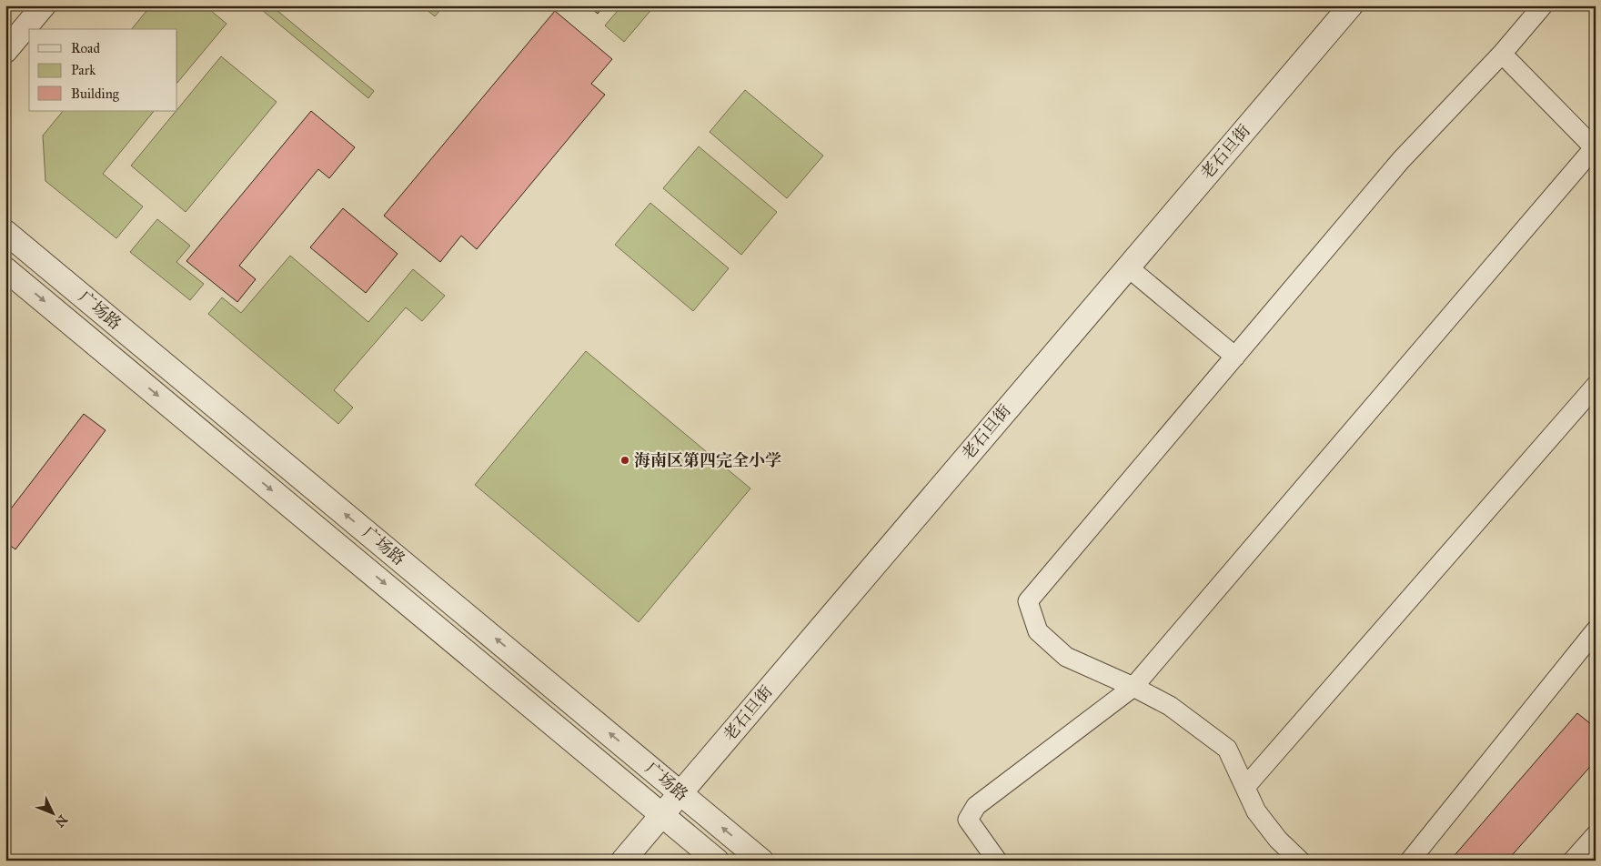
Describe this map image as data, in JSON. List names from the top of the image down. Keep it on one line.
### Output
{"streets":{"street":["老石旦街","广场路"]},"crossings":[["老石旦街","广场路"]],"places":["海南区第四完全小学"],"legend":["Road","Park","Building"],"north":"bottom right"}
